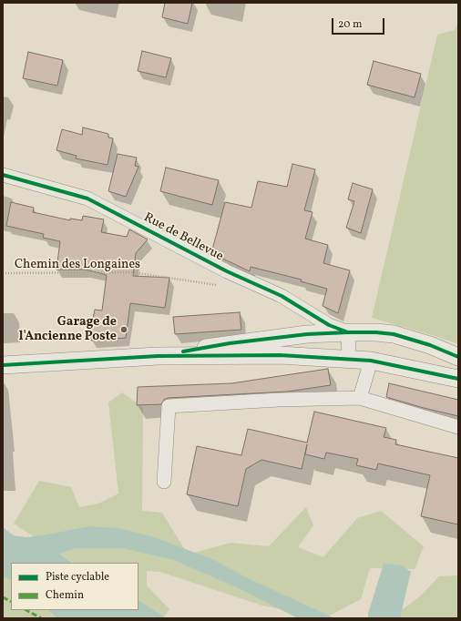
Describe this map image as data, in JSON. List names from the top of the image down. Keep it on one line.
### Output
{"streets":{"street":["Rue de Bellevue"],"path":["Chemin des Longaines"]},"places":["Garage de l'Ancienne Poste"],"legend":["Piste cyclable","Chemin"],"scale_bar":"20 m"}
